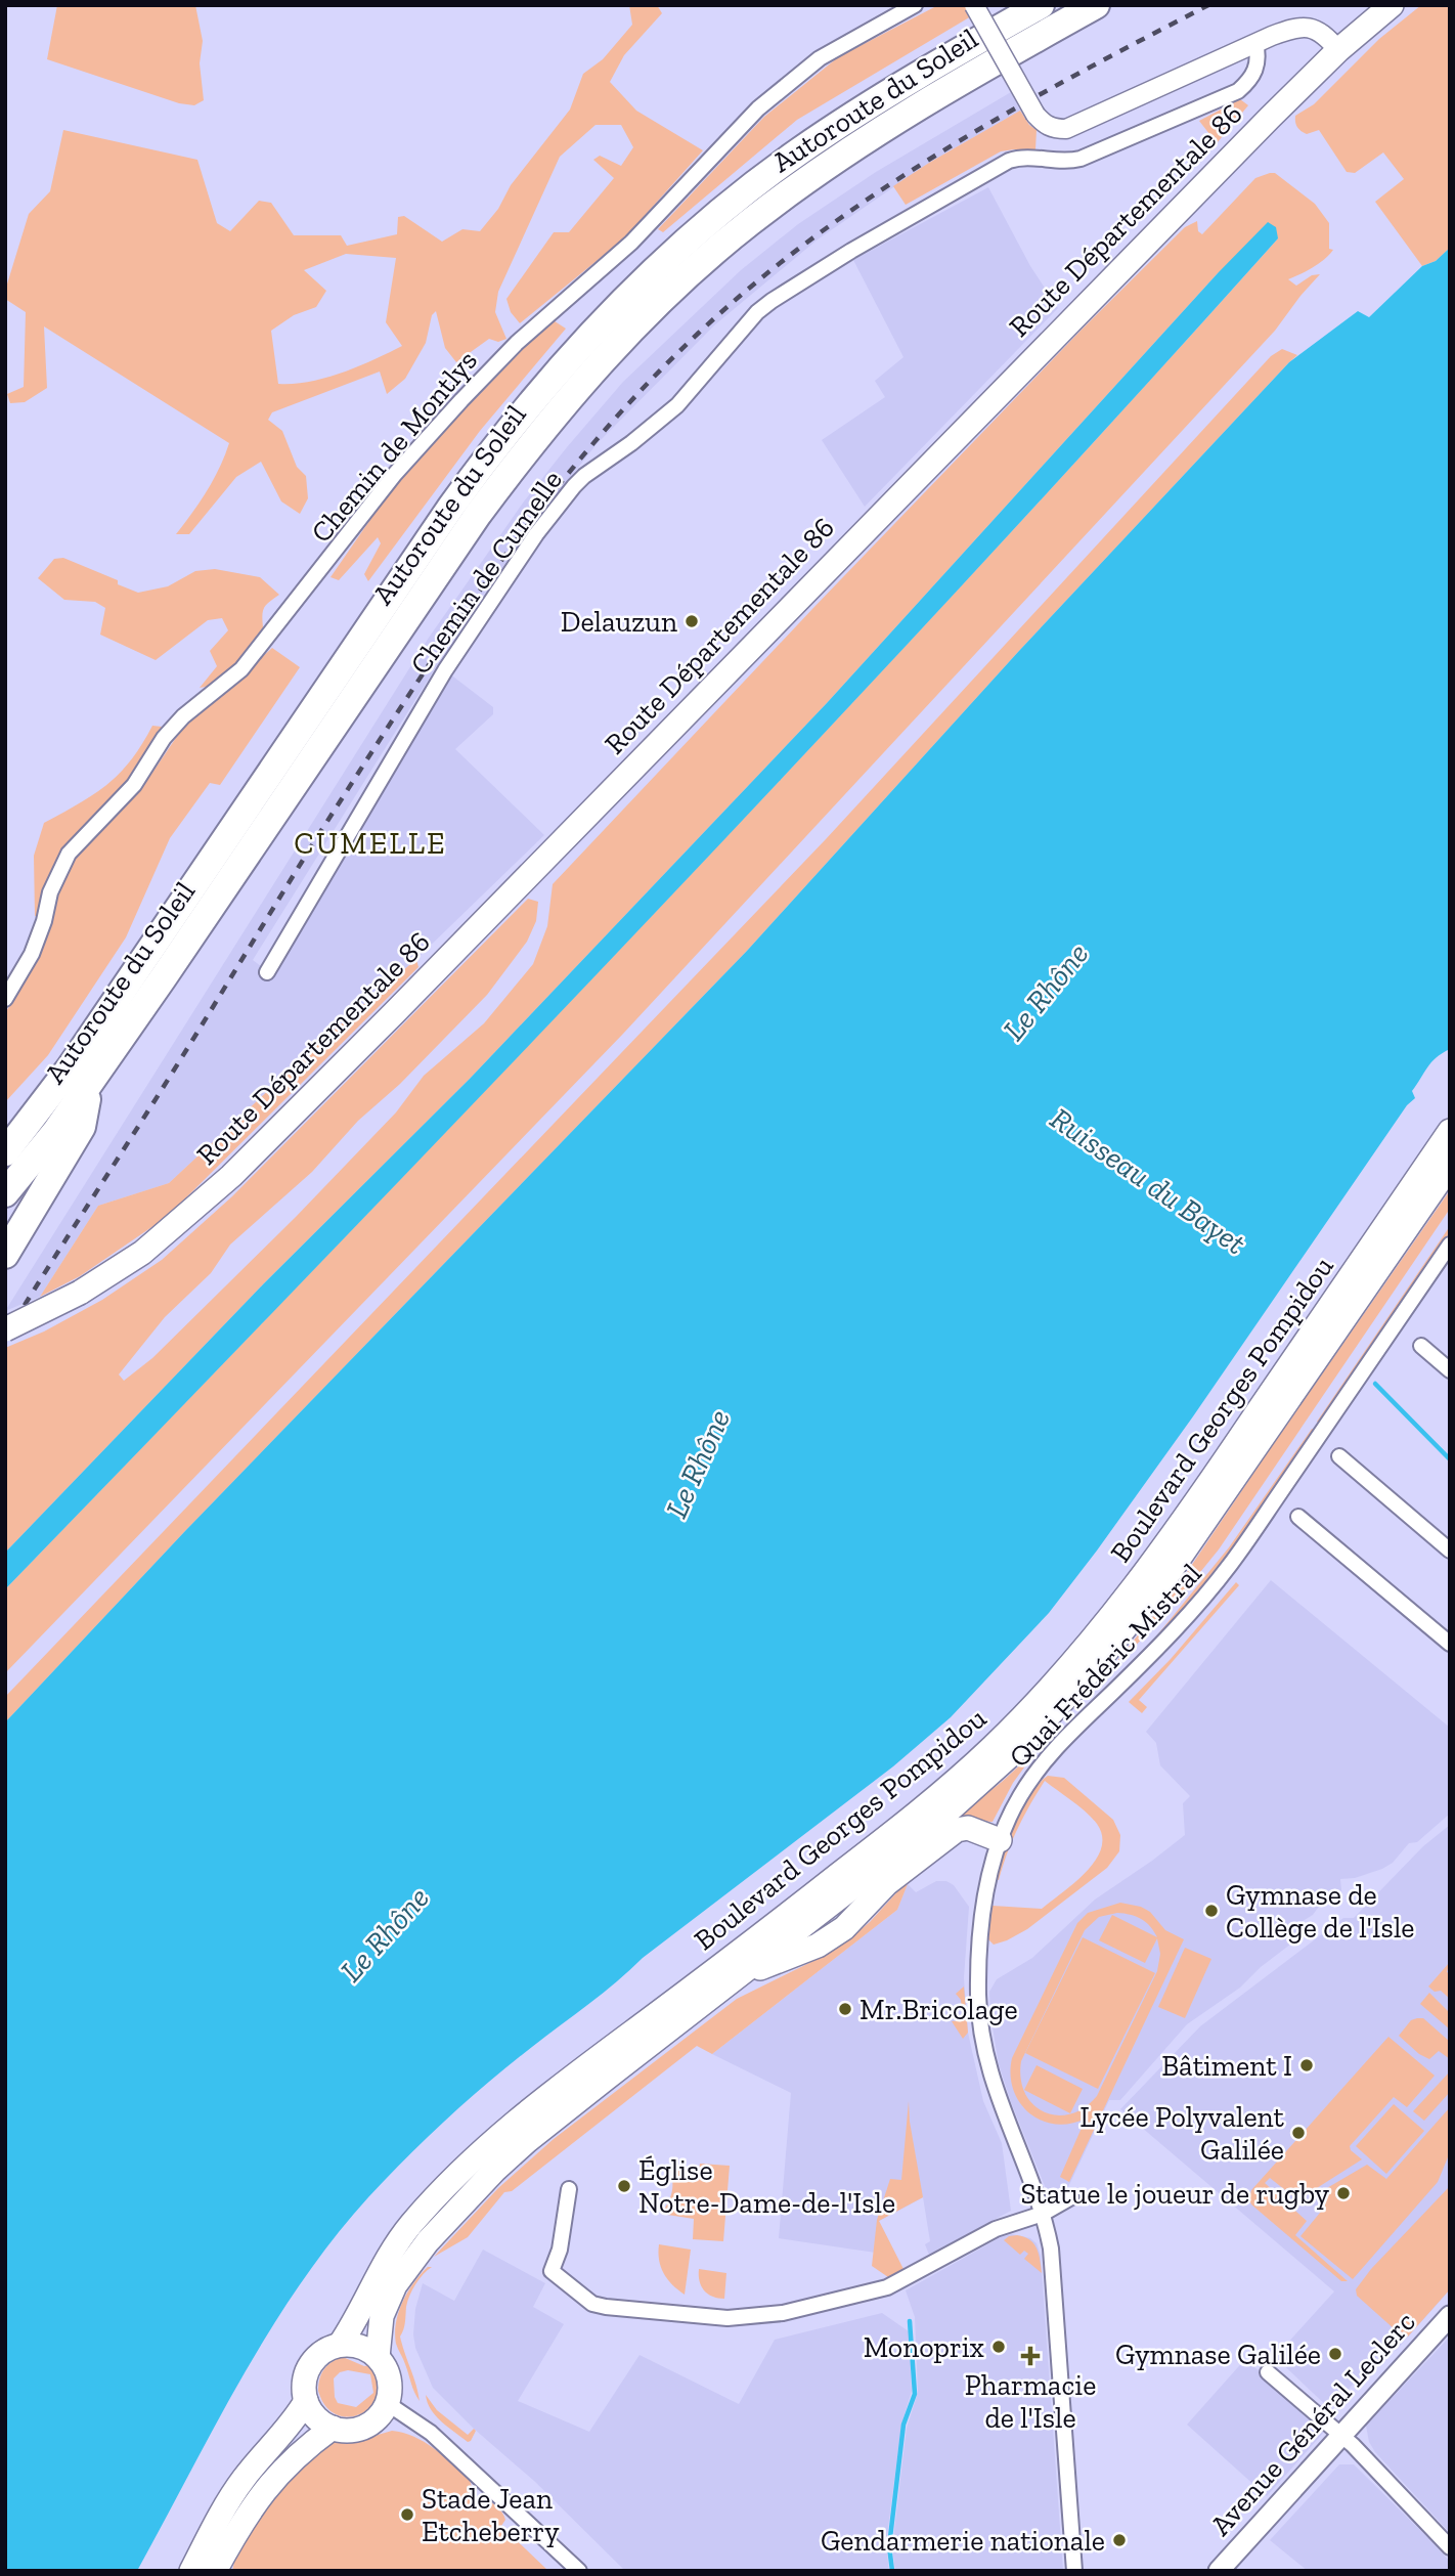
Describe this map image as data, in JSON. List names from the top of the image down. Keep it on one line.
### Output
{"streets":{"highway":["Autoroute du Soleil"],"main road":["Route Départementale 86","Boulevard Georges Pompidou","Avenue Général Leclerc"],"street":["Chemin de Montlys","Chemin de Cumelle","Quai Frédéric Mistral"]},"districts":["CUMELLE"],"water":["Le Rhône","Ruisseau du Bayet"],"places":{"other":["Delauzun","Gymnase de Collège de l'Isle","Mr.Bricolage","Bâtiment I","Lycée Polyvalent Galilée","Église Notre-Dame-de-l'Isle","Statue le joueur de rugby","Monoprix","Gymnase Galilée","Stade Jean Etcheberry","Gendarmerie nationale"],"health":["Pharmacie de l'Isle"]}}
